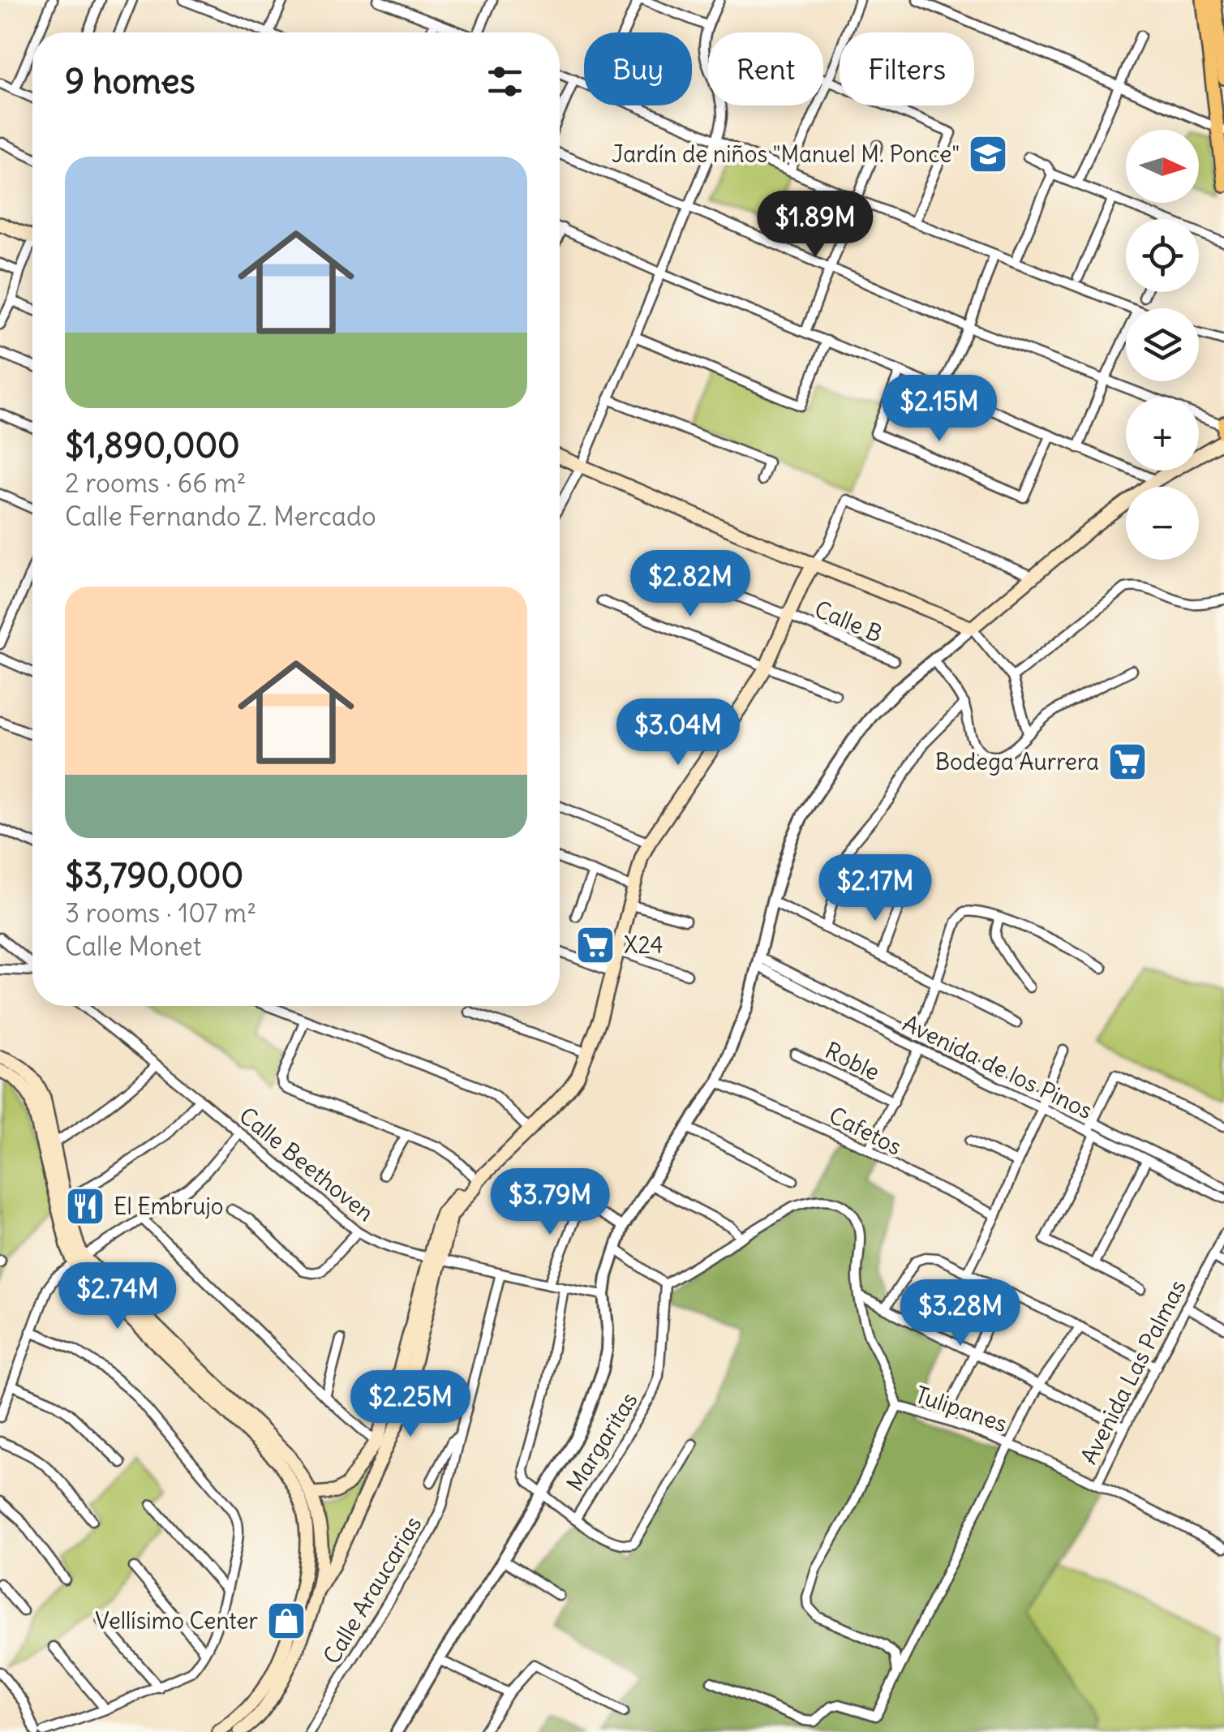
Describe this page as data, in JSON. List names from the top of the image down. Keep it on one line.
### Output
{"streets":{"street":["Calle B","Roble","Avenida de los Pinos","Cafetos","Calle Beethoven","Avenida Las Palmas","Tulipanes","Margaritas","Calle Araucarias"]},"crossings":[["Calle Beethoven","Calle Araucarias"],["Avenida Las Palmas","Tulipanes"],["Tulipanes","Margaritas"]],"places":{"school or university":["Jardín de niños \"Manuel M. Ponce\""],"supermarket":["Bodega Aurrera","X24"],"restaurant":["El Embrujo"],"shop":["Vellísimo Center"]},"north":"right","page":{"chip":["Buy","Rent","Filters"],"heading":"9 homes","map_buttons":["+","−"],"list":[{"name":"$1,890,000","note":"2 rooms · 66 m² · Calle Fernando Z. Mercado"},{"name":"$3,790,000","note":"3 rooms · 107 m² · Calle Monet"}],"price":["$1.89M","$2.15M","$2.82M","$3.04M","$2.17M","$3.79M","$2.74M","$3.28M","$2.25M"]}}
